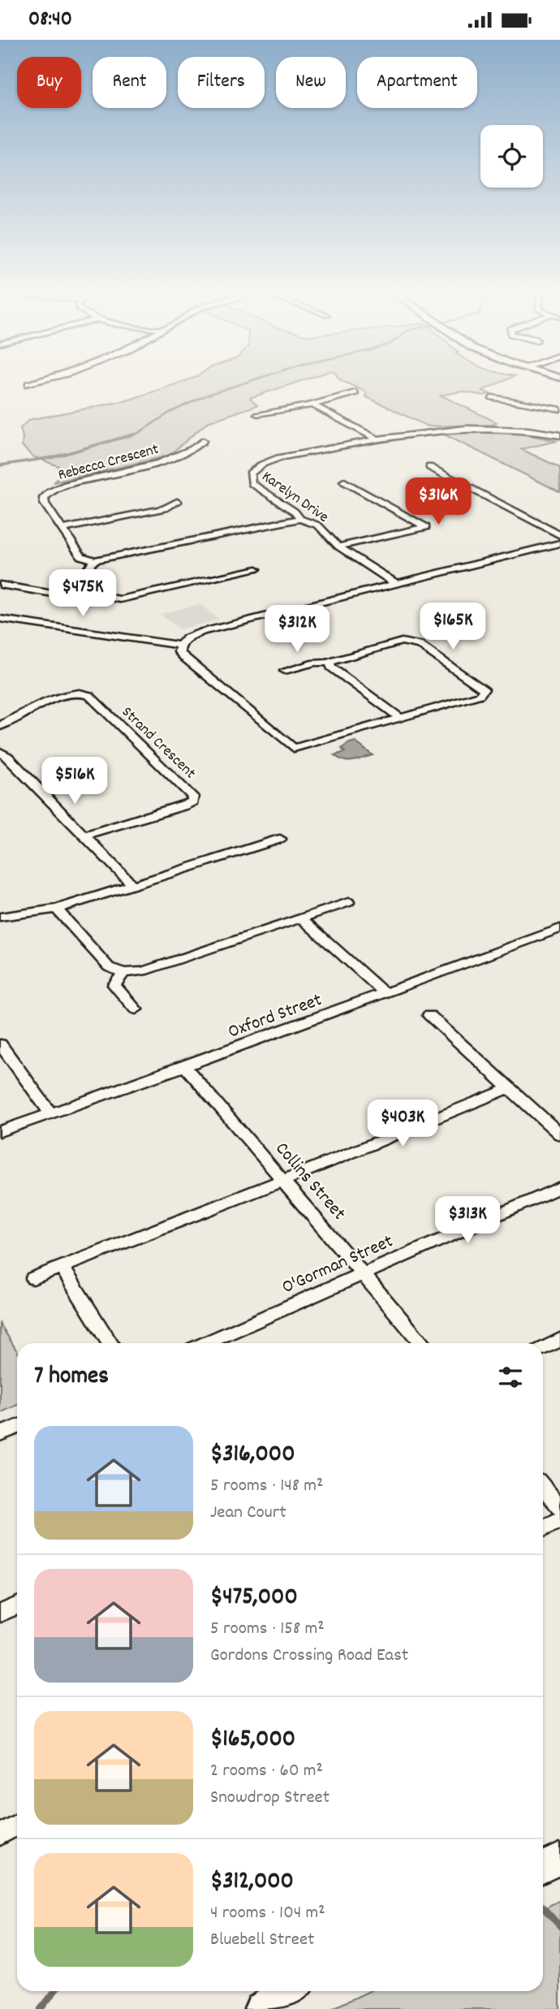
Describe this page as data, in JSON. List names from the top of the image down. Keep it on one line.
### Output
{"streets":{"street":["Rebecca Crescent","Karelyn Drive","Strand Crescent","Oxford Street","Collins Street","O'Gorman Street"]},"crossings":[["Oxford Street","Collins Street"],["Collins Street","O'Gorman Street"]],"page":{"status":"08:40","chip":["Buy","Rent","Filters","New","Apartment"],"price":["$316K","$475K","$165K","$312K","$516K","$403K","$313K"],"heading":"7 homes","list":[{"name":"$316,000","note":"5 rooms · 148 m² · Jean Court"},{"name":"$475,000","note":"5 rooms · 158 m² · Gordons Crossing Road East"},{"name":"$165,000","note":"2 rooms · 60 m² · Snowdrop Street"},{"name":"$312,000","note":"4 rooms · 104 m² · Bluebell Street"}]}}
